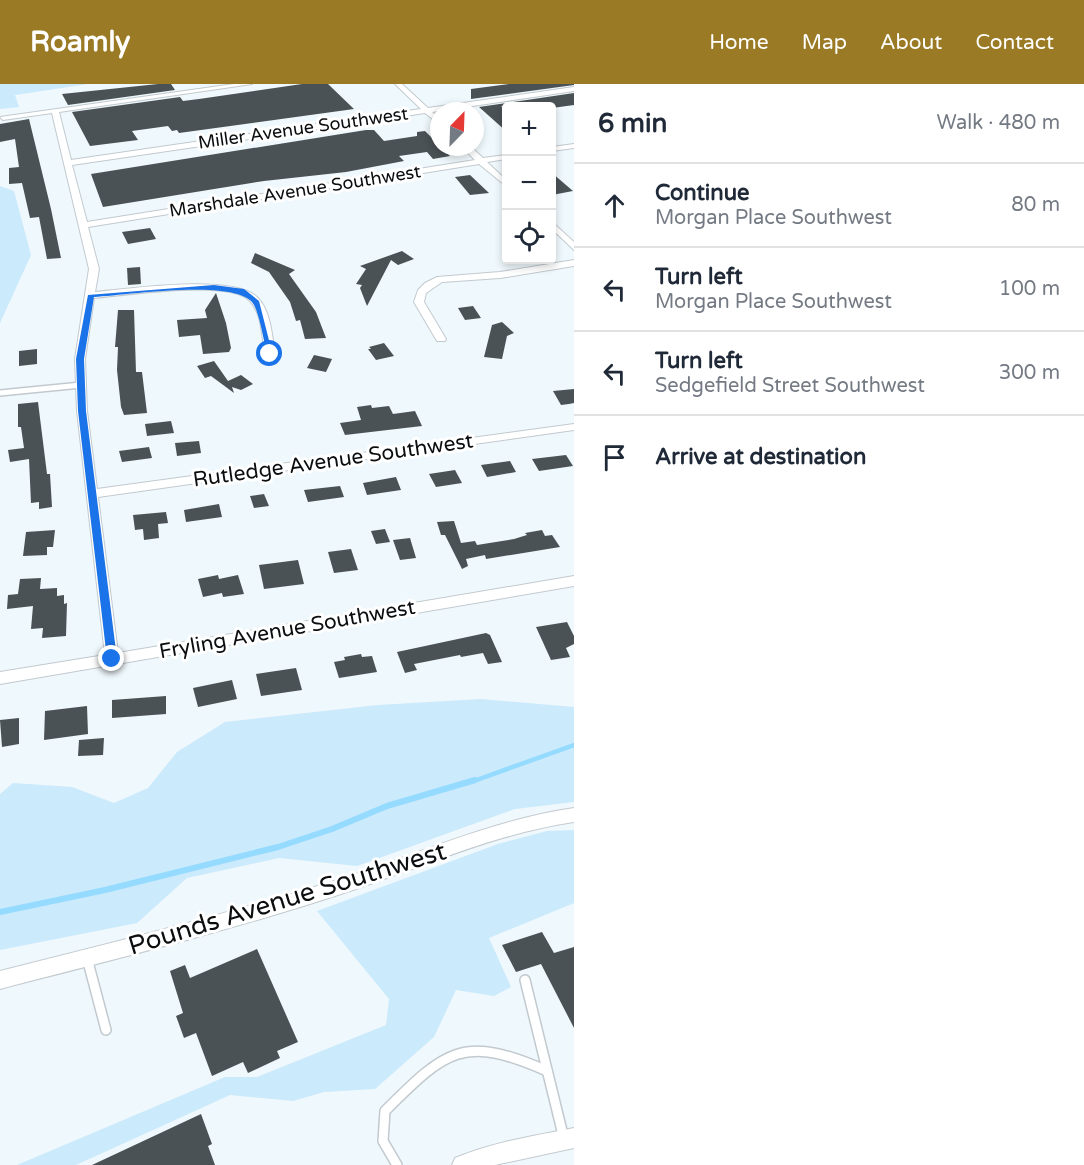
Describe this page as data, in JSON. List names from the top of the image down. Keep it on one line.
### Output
{"streets":{"street":["Miller Avenue Southwest","Marshdale Avenue Southwest","Rutledge Avenue Southwest","Fryling Avenue Southwest","Pounds Avenue Southwest"]},"north":"top right","page":{"header":"Roamly","nav":["Home","Map","About","Contact"],"heading":["6 min","Walk · 480 m"],"map_buttons":["+","−"],"list":[["Continue","Morgan Place Southwest","80 m"],["Turn left","Morgan Place Southwest","100 m"],["Turn left","Sedgefield Street Southwest","300 m"],"Arrive at destination"]}}
